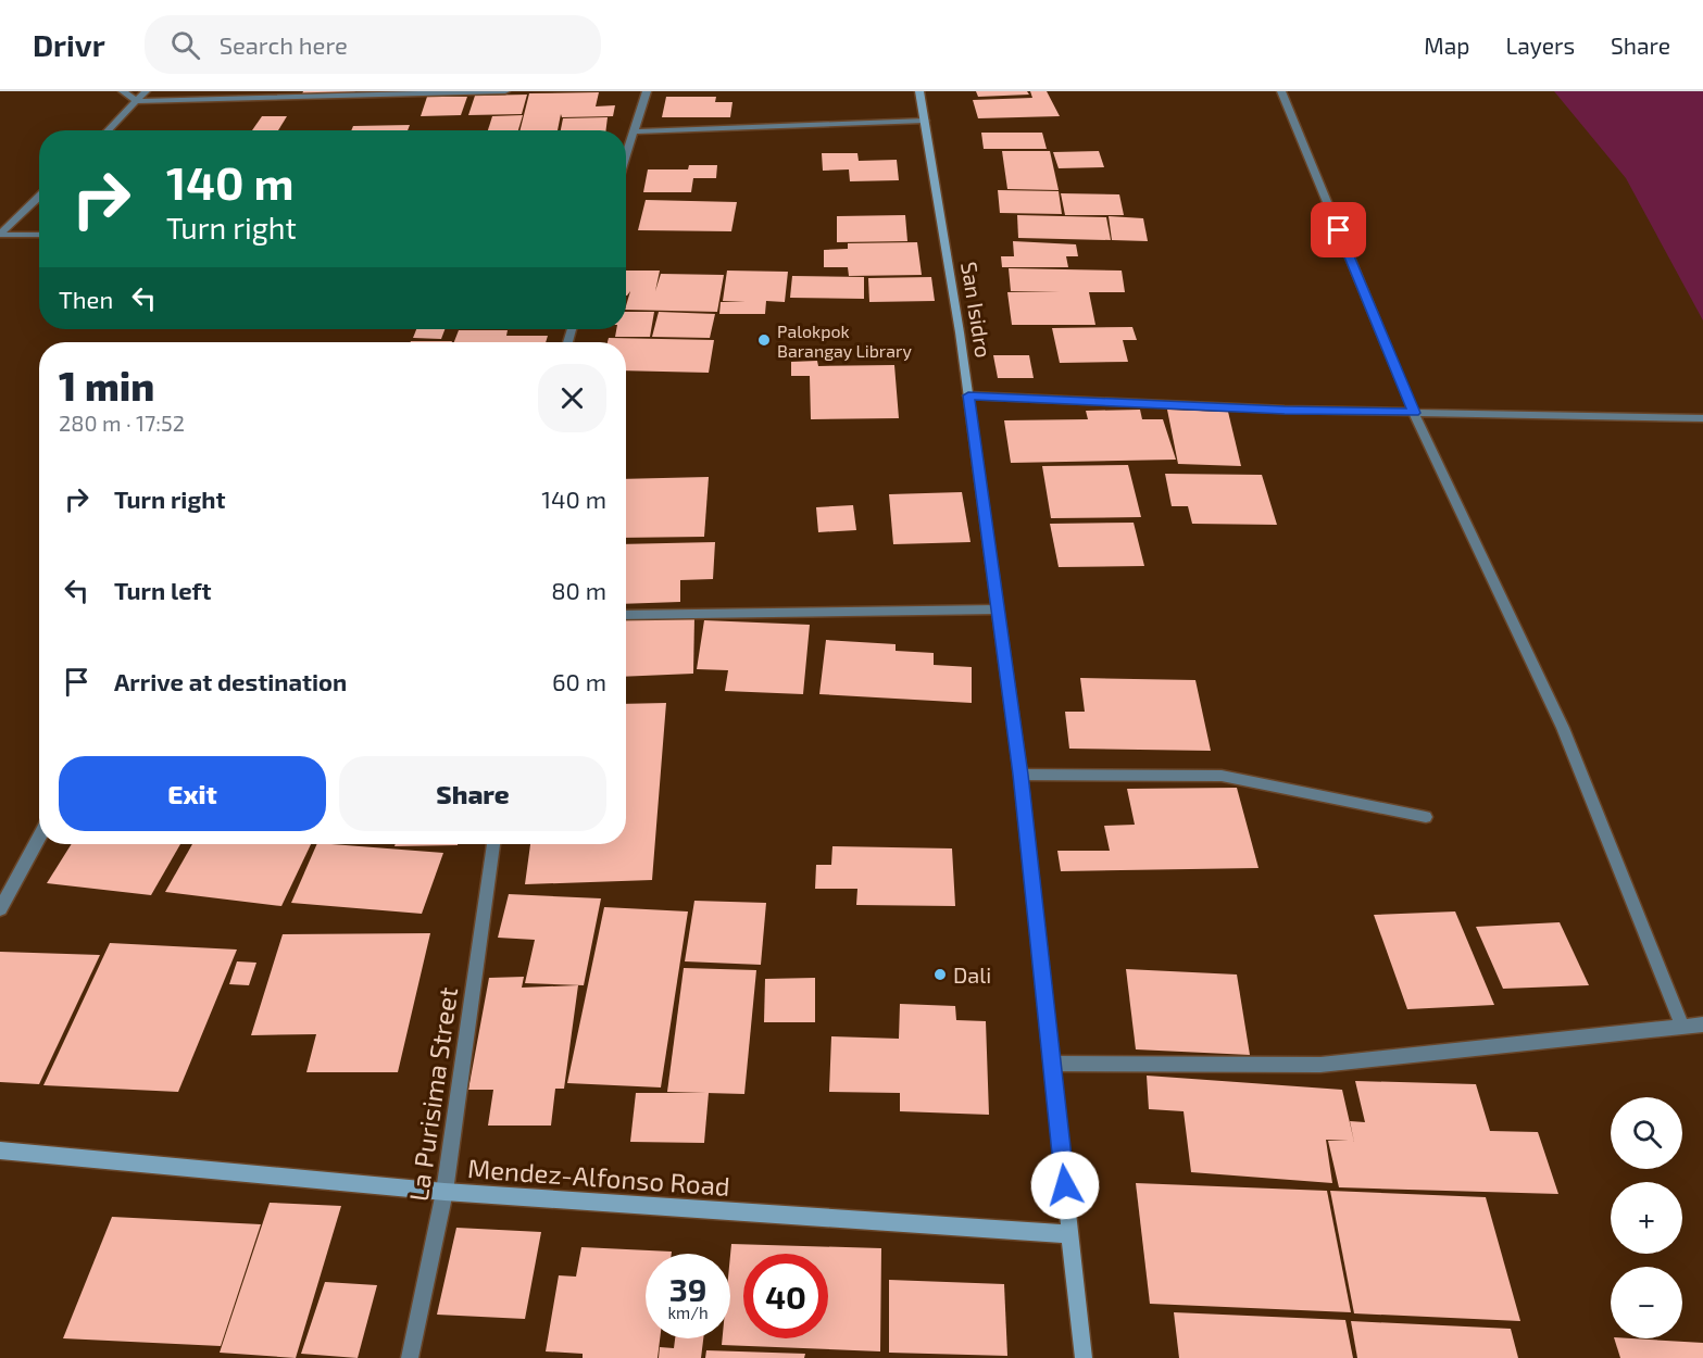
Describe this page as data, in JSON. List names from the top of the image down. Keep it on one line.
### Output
{"streets":{"street":["San Isidro","La Purisima Street","Mendez-Alfonso Road"]},"crossings":[["San Isidro","Mendez-Alfonso Road"],["La Purisima Street","Mendez-Alfonso Road"]],"places":["Palokpok Barangay Library","Dali"],"page":{"header":"Drivr","search":"Search here","nav":["Map","Layers","Share"],"turn":["140 m","Turn right"],"then":"Then","heading":["1 min","280 m · 17:52"],"list":[{"name":"Turn right","value":"140 m"},{"name":"Turn left","value":"80 m"},{"name":"Arrive at destination","value":"60 m"}],"buttons":["Exit","Share"],"map_buttons":["+","−"],"speed":"39 km/h","limit":"40"}}
